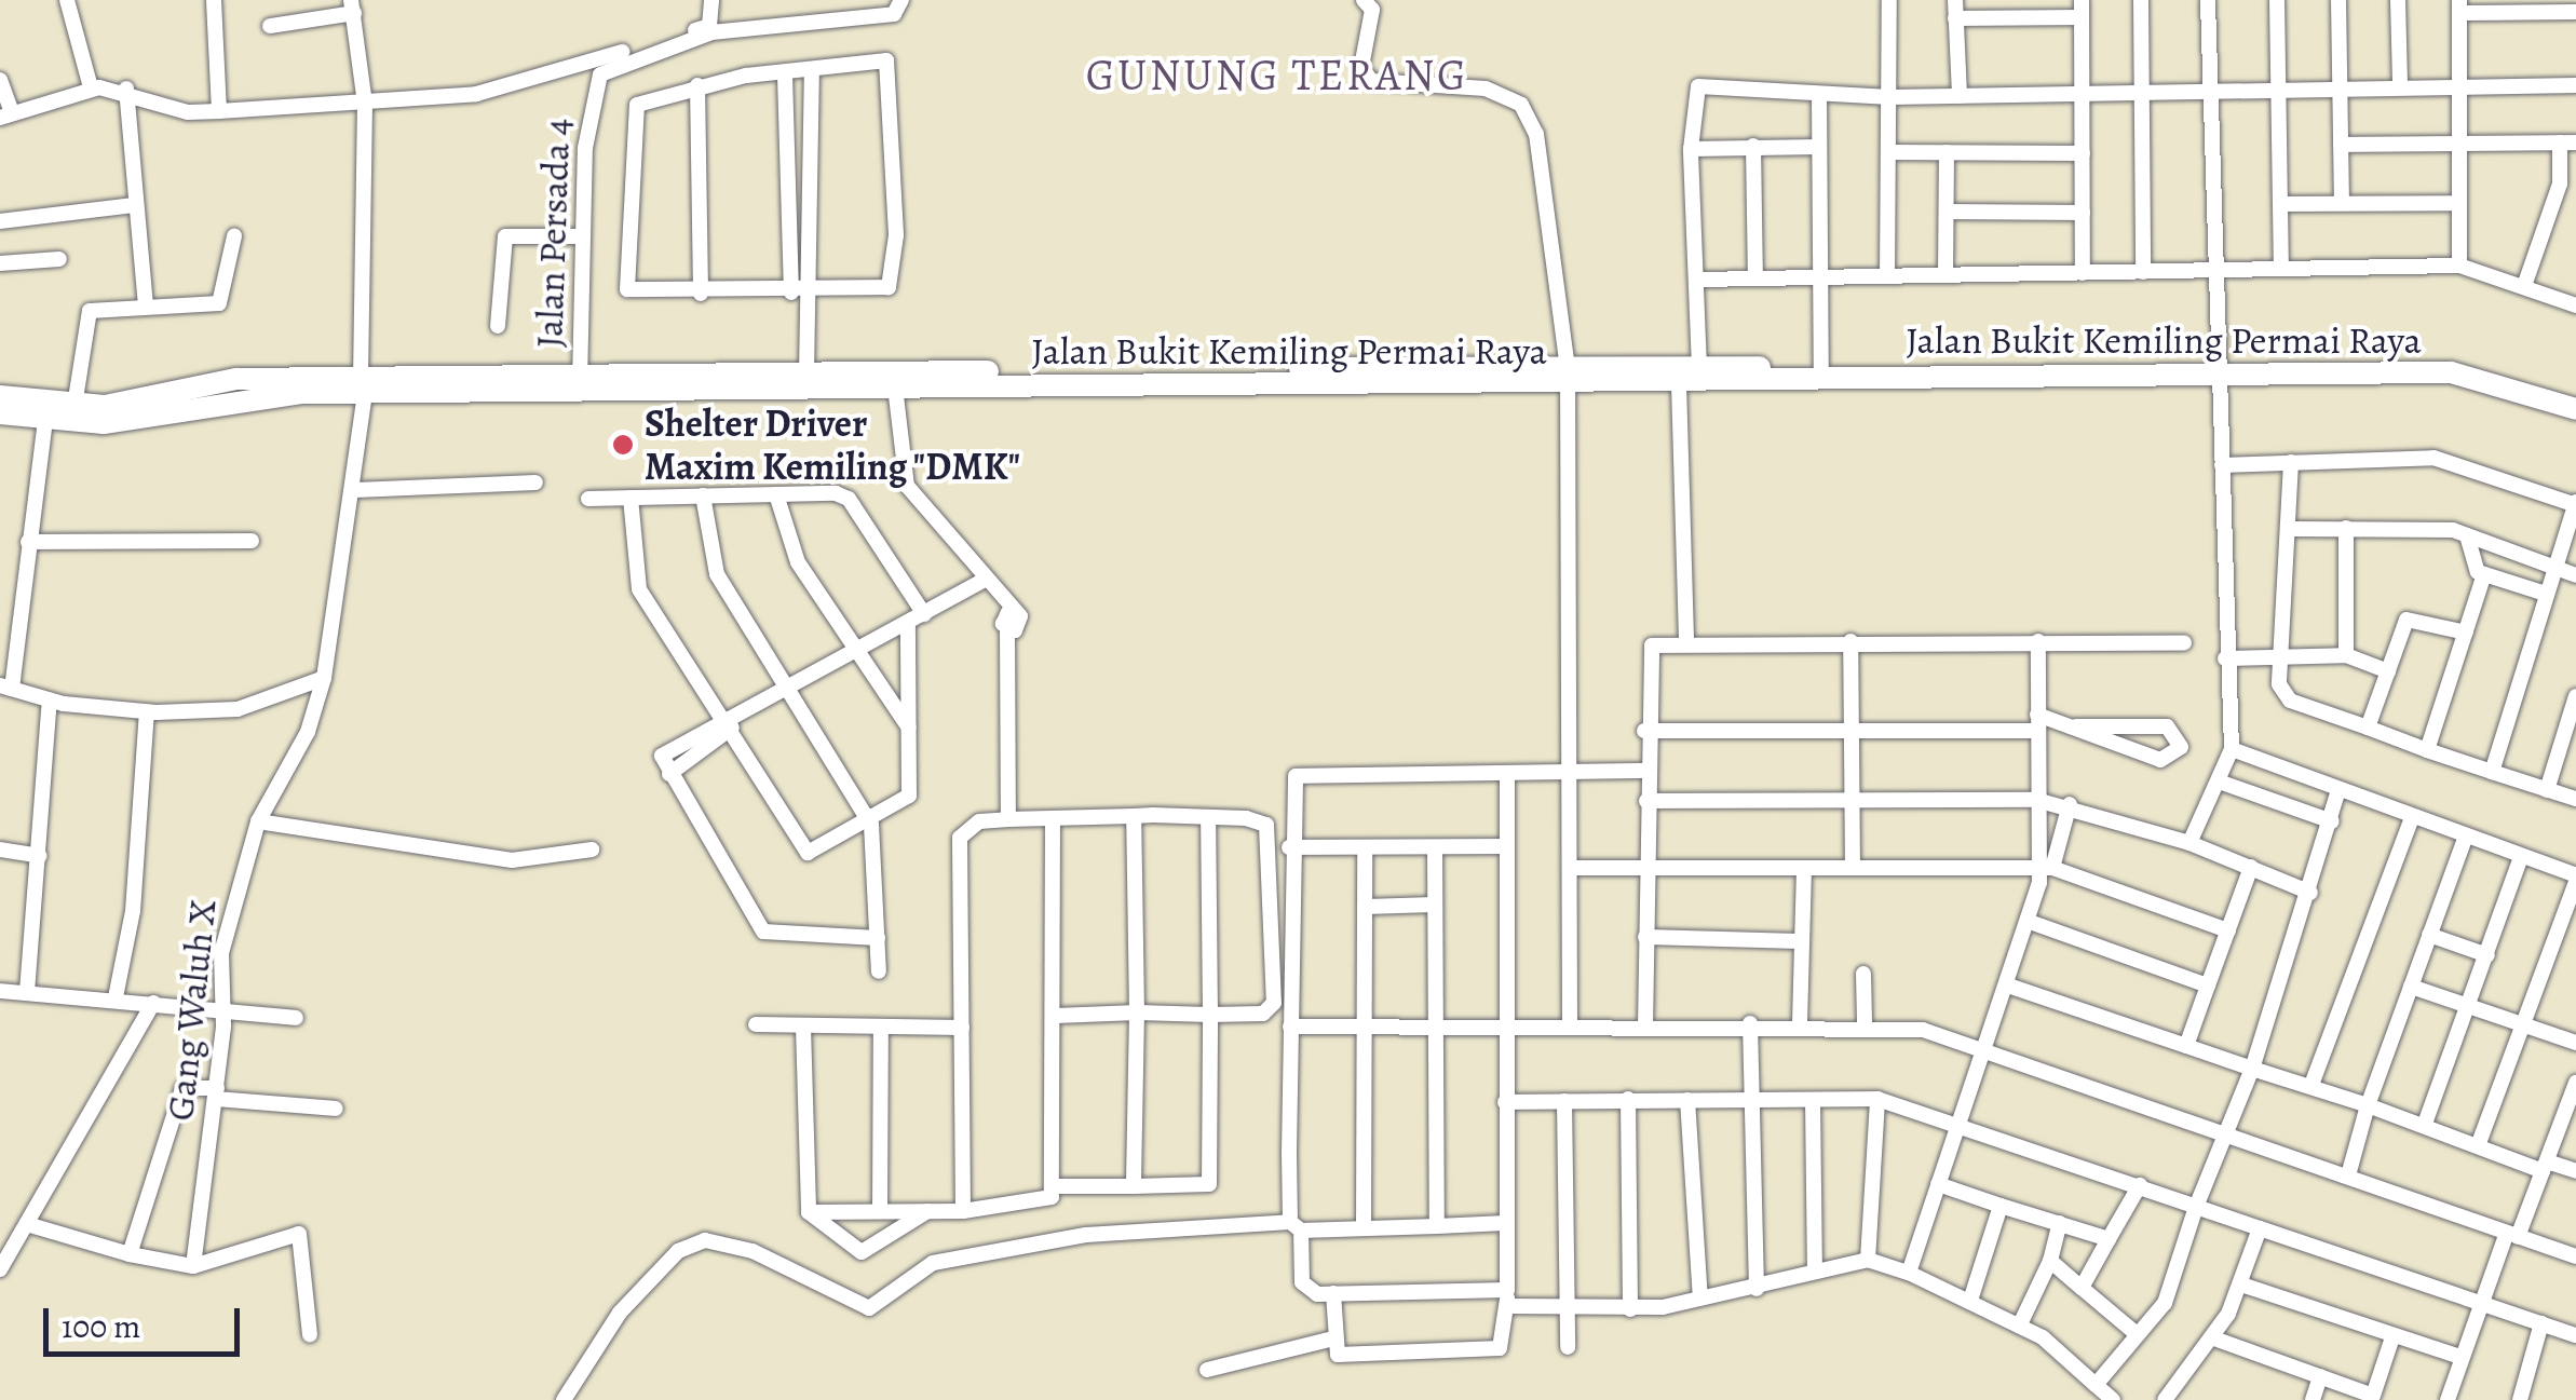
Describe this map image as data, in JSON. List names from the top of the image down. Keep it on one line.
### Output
{"streets":{"street":["Jalan Persada 4","Jalan Bukit Kemiling Permai Raya","Gang Waluh X"]},"crossings":[["Jalan Persada 4","Jalan Bukit Kemiling Permai Raya"],["Jalan Bukit Kemiling Permai Raya","Gang Waluh X"]],"districts":["GUNUNG TERANG"],"places":["Shelter Driver Maxim Kemiling \"DMK\""],"scale_bar":"100 m"}
